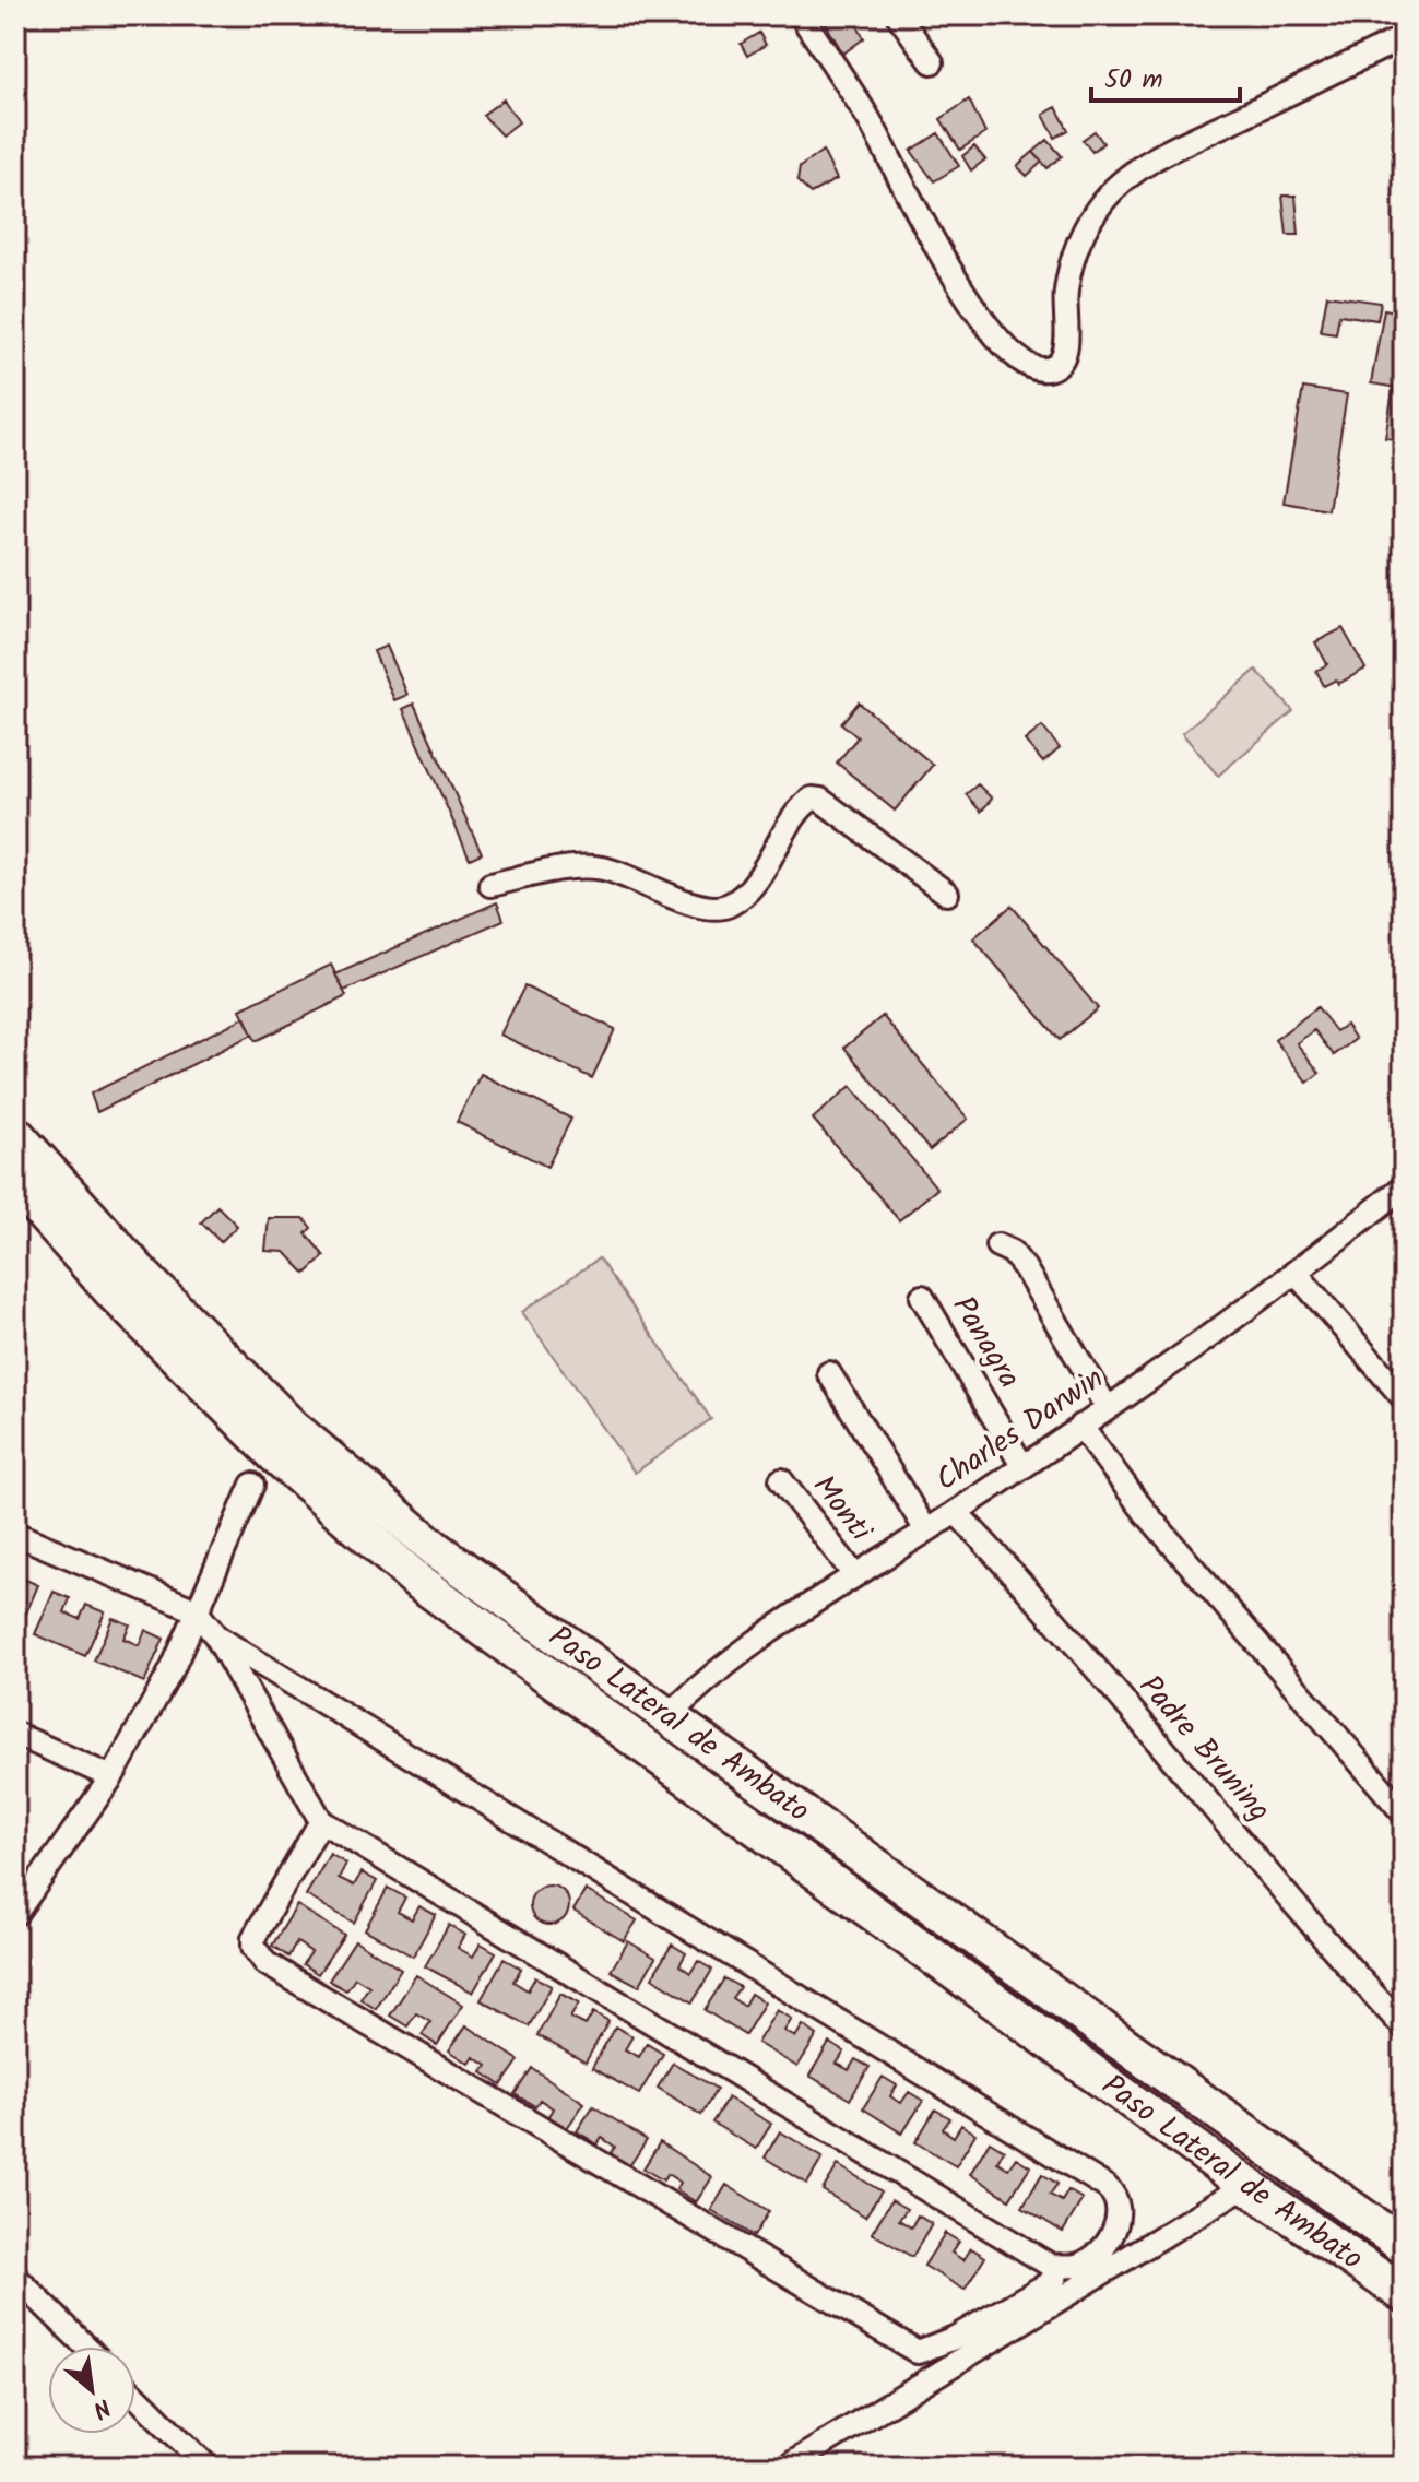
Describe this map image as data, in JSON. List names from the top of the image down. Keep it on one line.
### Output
{"streets":{"highway":["Paso Lateral de Ambato"],"street":["Panagra","Charles Darwin","Monti","Padre Bruning"]},"crossings":[["Panagra","Charles Darwin"],["Charles Darwin","Monti"],["Charles Darwin","Paso Lateral de Ambato"],["Charles Darwin","Padre Bruning"]],"scale_bar":"50 m","north":"bottom right"}
